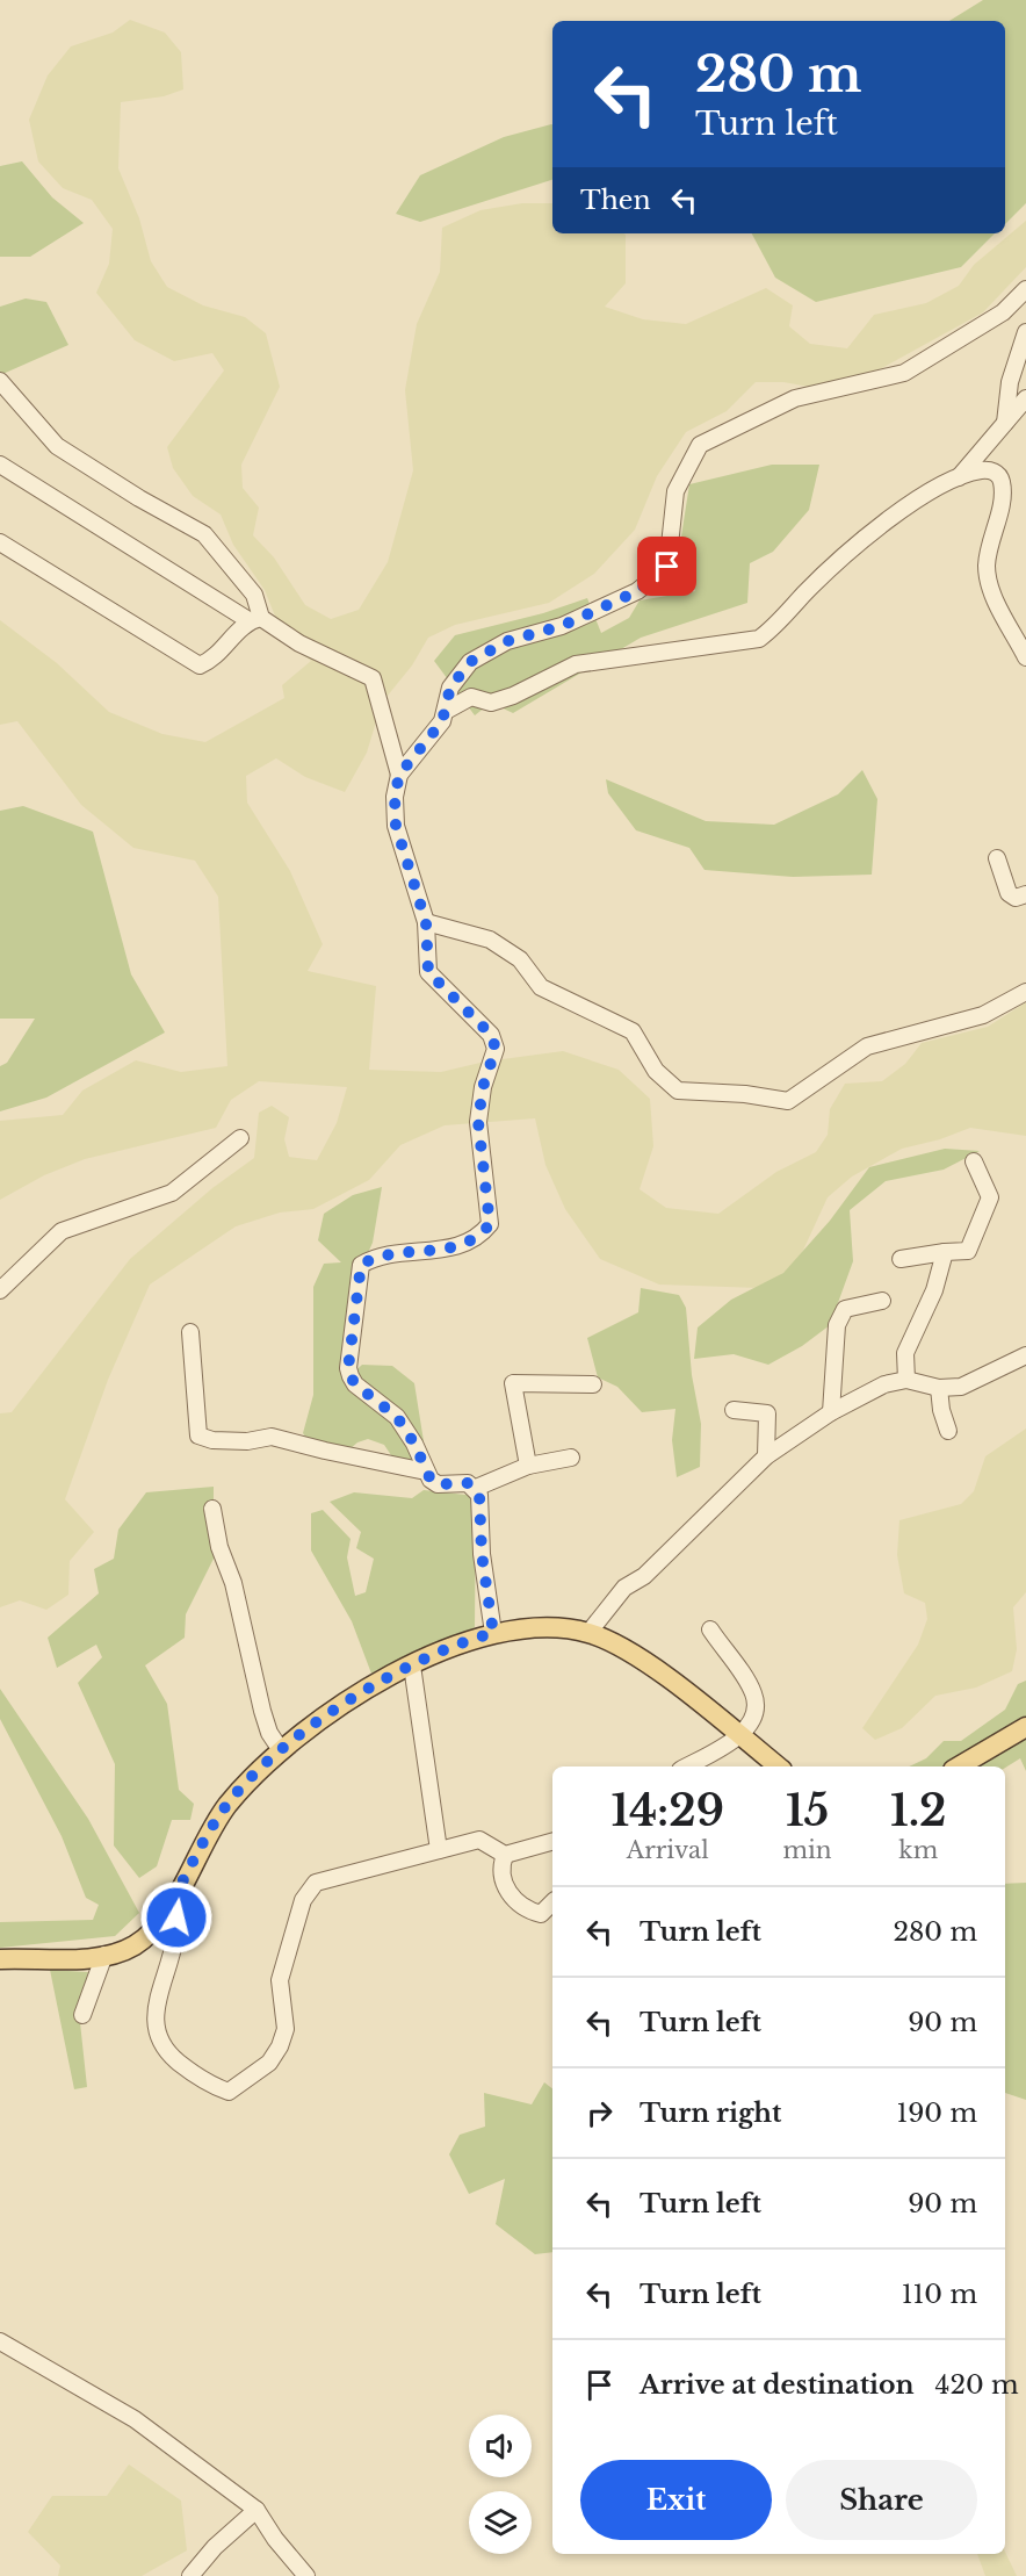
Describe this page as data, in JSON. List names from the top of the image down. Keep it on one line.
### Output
{"page":{"turn":["280 m","Turn left"],"then":"Then","eta":["14:29","Arrival","15","min","1.2","km"],"list":[{"name":"Turn left","value":"280 m"},{"name":"Turn left","value":"90 m"},{"name":"Turn right","value":"190 m"},{"name":"Turn left","value":"90 m"},{"name":"Turn left","value":"110 m"},{"name":"Arrive at destination","value":"420 m"}],"buttons":["Exit","Share"]}}
